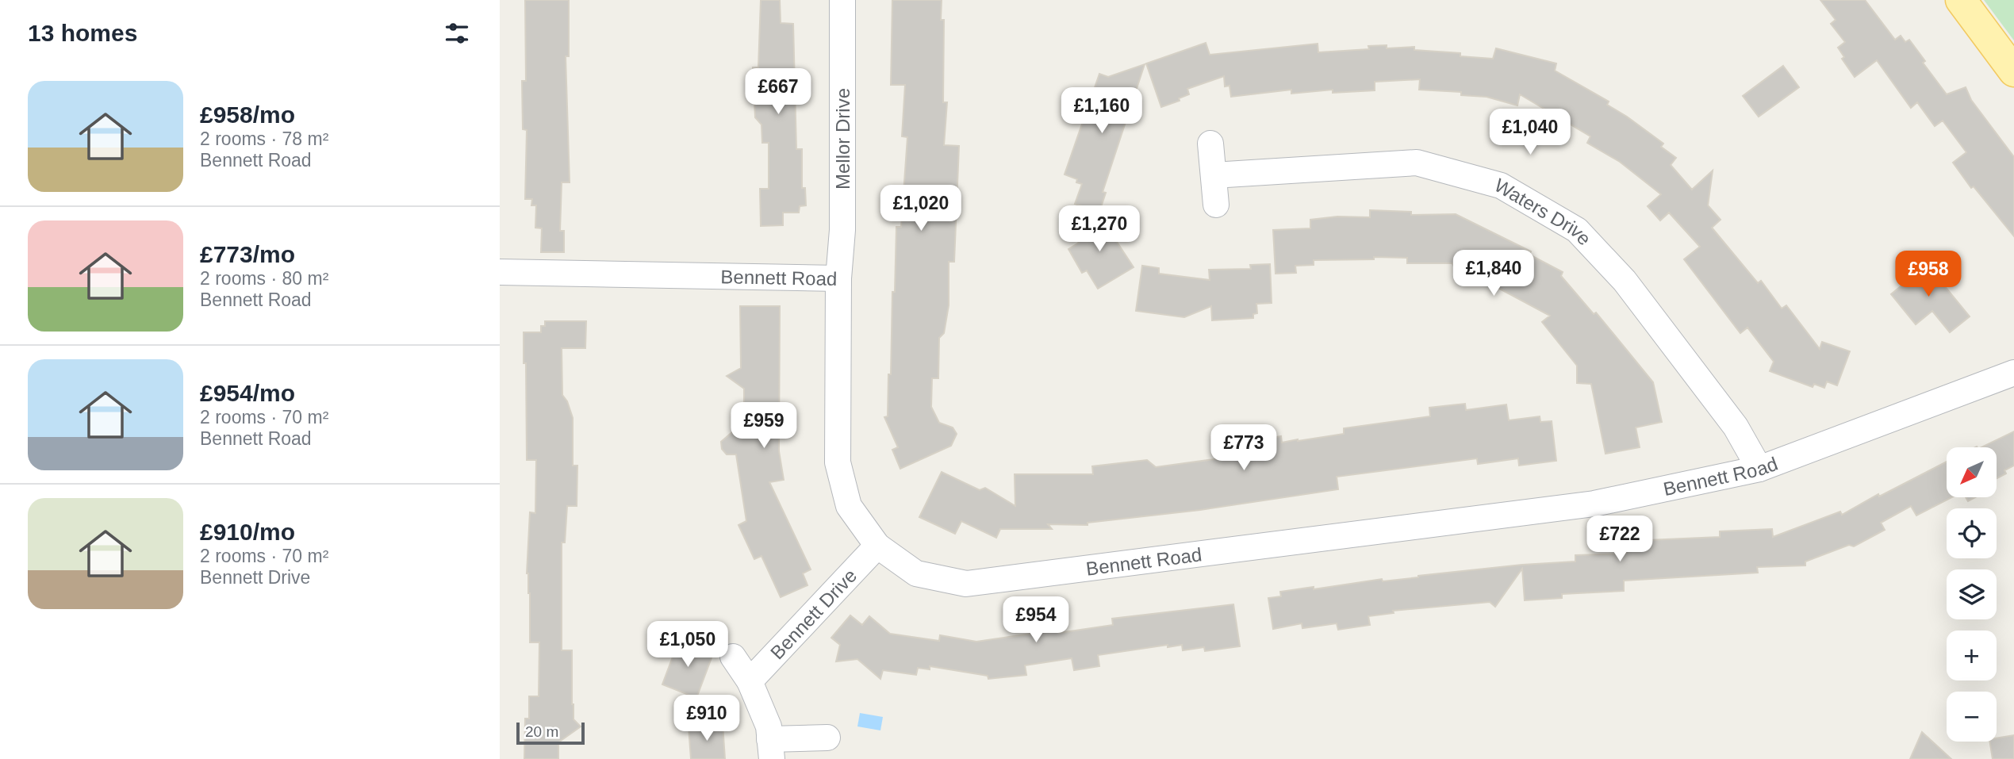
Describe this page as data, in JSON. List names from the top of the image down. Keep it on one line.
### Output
{"streets":{"street":["Mellor Drive","Waters Drive","Bennett Road","Bennett Drive"]},"crossings":[["Mellor Drive","Bennett Road"],["Waters Drive","Bennett Road"],["Bennett Road","Bennett Drive"]],"scale_bar":"20 m","north":"bottom left","page":{"heading":"13 homes","list":[{"name":"£958/mo","note":"2 rooms · 78 m² · Bennett Road"},{"name":"£773/mo","note":"2 rooms · 80 m² · Bennett Road"},{"name":"£954/mo","note":"2 rooms · 70 m² · Bennett Road"},{"name":"£910/mo","note":"2 rooms · 70 m² · Bennett Drive"}],"price":["£667","£1,160","£1,040","£1,020","£1,270","£1,840","£958","£959","£773","£722","£954","£1,050","£910"],"map_buttons":["+","−"],"scale":"20 m"}}
